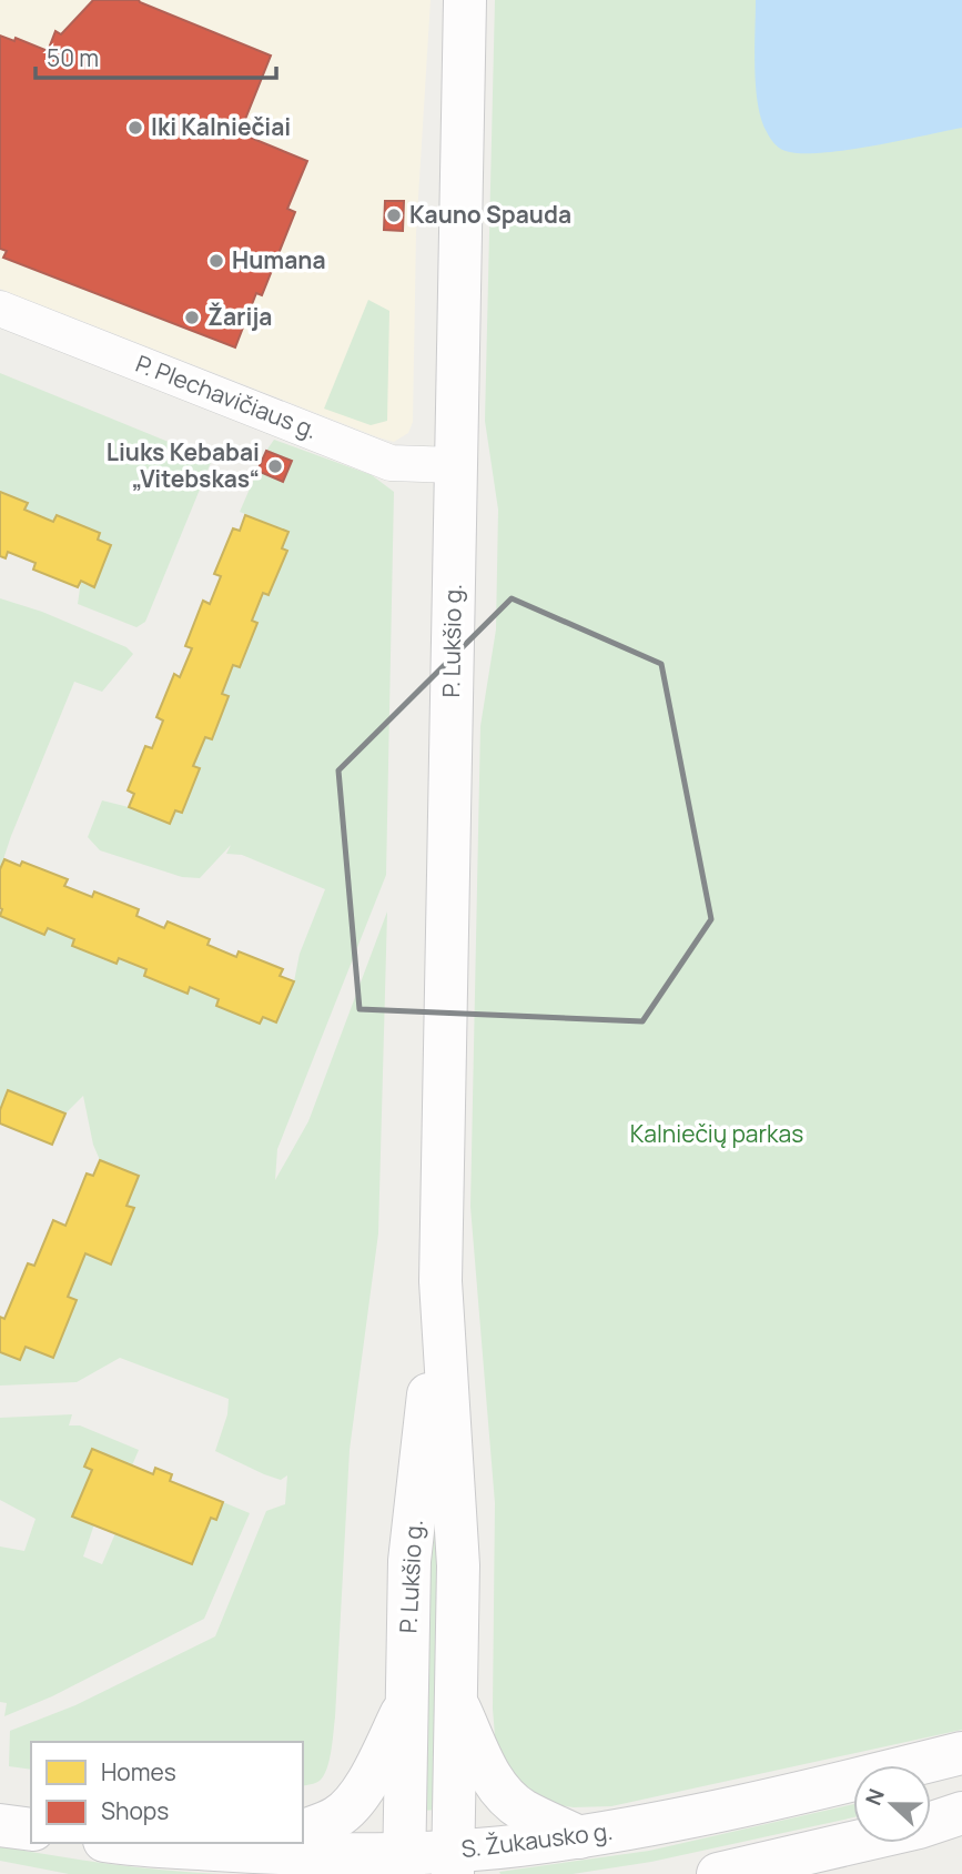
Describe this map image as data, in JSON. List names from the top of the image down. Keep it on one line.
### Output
{"streets":{"main road":["P. Lukšio g.","S. Žukausko g."],"street":["P. Plechavičiaus g."]},"crossings":[["P. Plechavičiaus g.","P. Lukšio g."],["P. Lukšio g.","S. Žukausko g."]],"parks":["Kalniečių parkas"],"places":["Iki Kalniečiai","Kauno Spauda","Humana","Žarija","Liuks Kebabai „Vitebskas“"],"legend":["Homes","Shops"],"scale_bar":"50 m","north":"left"}
